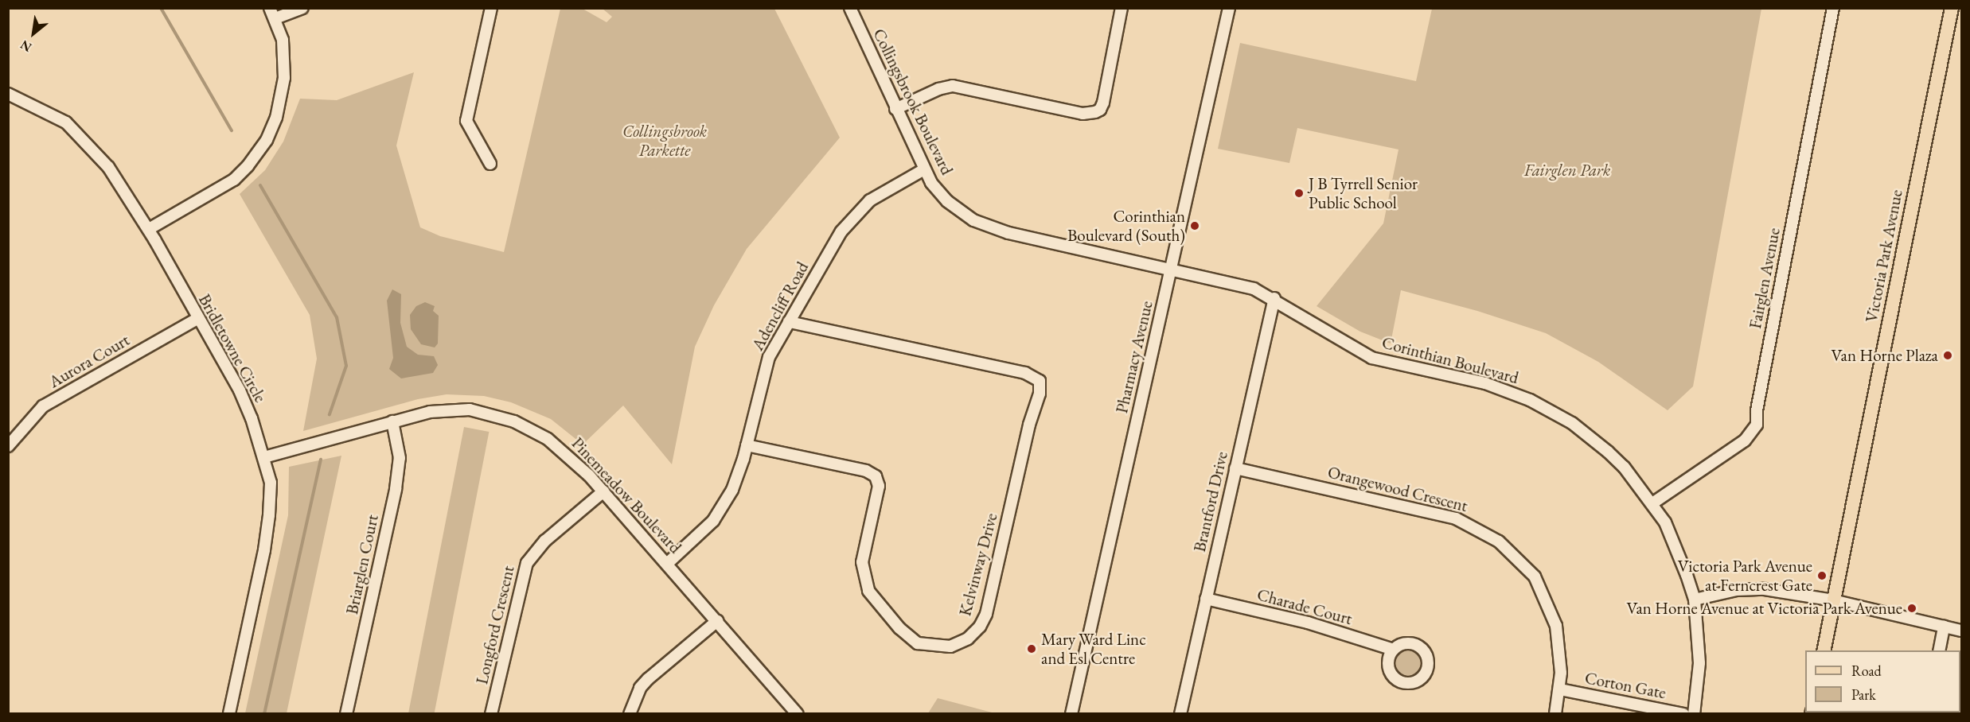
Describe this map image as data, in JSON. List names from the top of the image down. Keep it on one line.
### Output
{"streets":{"main road":["Victoria Park Avenue"],"street":["Collingsbrook Boulevard","Fairglen Avenue","Adencliff Road","Bridletowne Circle","Pharmacy Avenue","Corinthian Boulevard","Aurora Court","Orangewood Crescent","Pinemeadow Boulevard","Brantford Drive","Briarglen Court","Kelvinway Drive","Charade Court","Longford Crescent","Corton Gate"]},"crossings":[["Collingsbrook Boulevard","Adencliff Road"],["Collingsbrook Boulevard","Pharmacy Avenue"],["Collingsbrook Boulevard","Corinthian Boulevard"],["Fairglen Avenue","Corinthian Boulevard"],["Adencliff Road","Pinemeadow Boulevard"],["Adencliff Road","Kelvinway Drive"],["Bridletowne Circle","Aurora Court"],["Bridletowne Circle","Pinemeadow Boulevard"],["Pharmacy Avenue","Corinthian Boulevard"],["Corinthian Boulevard","Brantford Drive"],["Orangewood Crescent","Brantford Drive"],["Orangewood Crescent","Corton Gate"],["Pinemeadow Boulevard","Briarglen Court"],["Pinemeadow Boulevard","Longford Crescent"],["Brantford Drive","Charade Court"]],"parks":["Collingsbrook Parkette","Fairglen Park"],"places":["J B Tyrrell Senior Public School","Corinthian Boulevard (South)","Van Horne Plaza","Victoria Park Avenue at Ferncrest Gate","Van Horne Avenue at Victoria Park Avenue","Mary Ward Linc and Esl Centre"],"legend":["Road","Park"],"north":"bottom left"}
